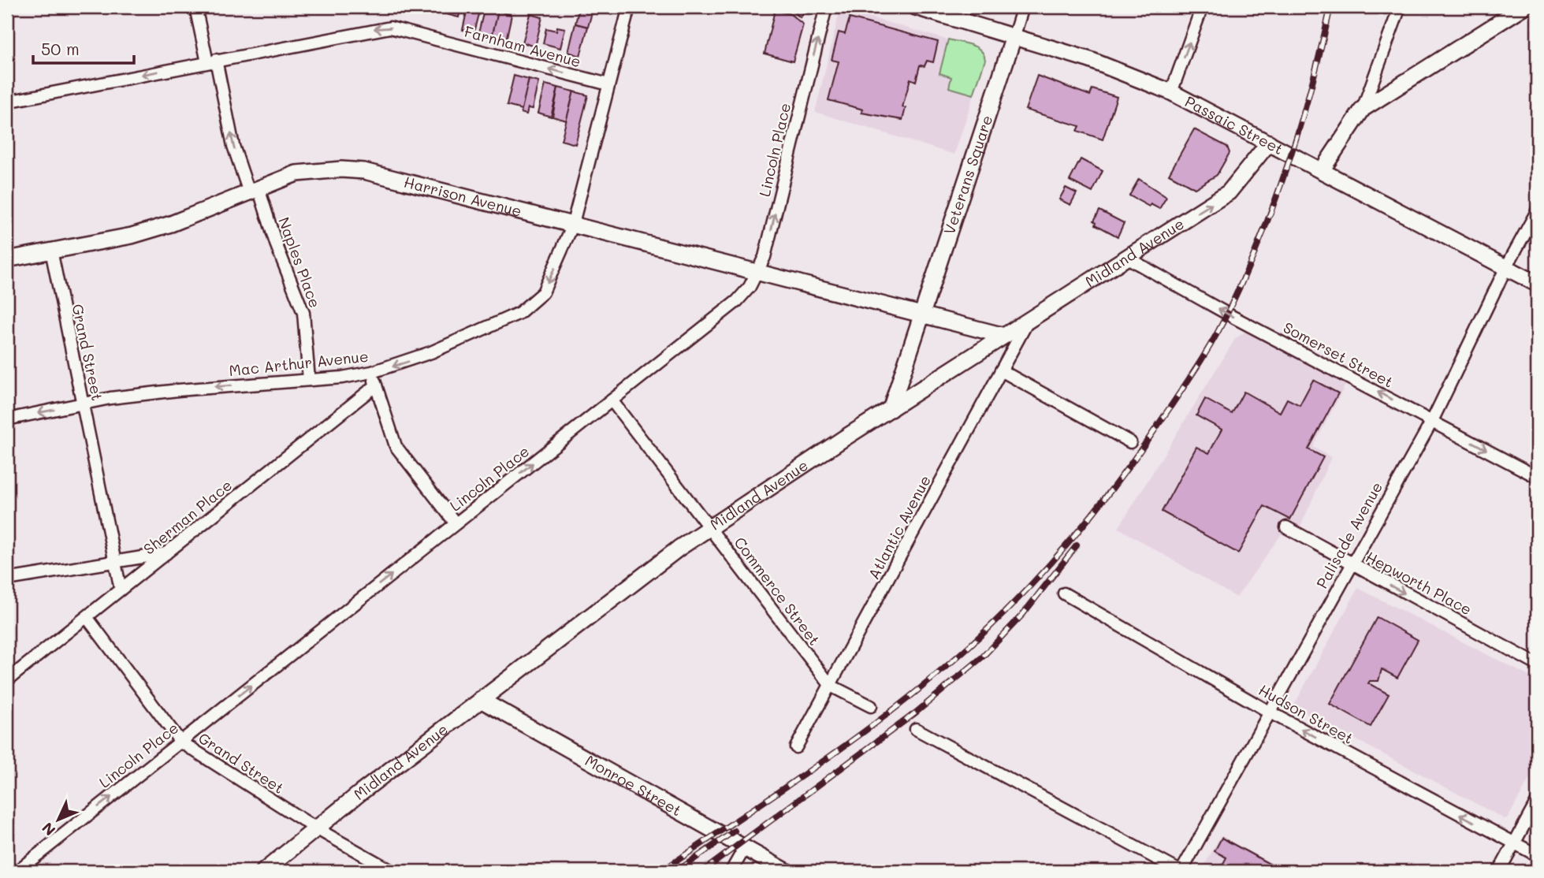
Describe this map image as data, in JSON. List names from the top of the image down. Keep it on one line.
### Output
{"streets":{"street":["Farnham Avenue","Passaic Street","Lincoln Place","Veterans Square","Harrison Avenue","Midland Avenue","Naples Place","Grand Street","Somerset Street","Mac Arthur Avenue","Sherman Place","Atlantic Avenue","Palisade Avenue","Hepworth Place","Commerce Street","Hudson Street","Monroe Street"]},"crossings":[["Farnham Avenue","Naples Place"],["Farnham Avenue","Mac Arthur Avenue"],["Passaic Street","Veterans Square"],["Passaic Street","Midland Avenue"],["Passaic Street","Palisade Avenue"],["Lincoln Place","Harrison Avenue"],["Lincoln Place","Grand Street"],["Lincoln Place","Commerce Street"],["Veterans Square","Harrison Avenue"],["Veterans Square","Midland Avenue"],["Harrison Avenue","Naples Place"],["Harrison Avenue","Grand Street"],["Harrison Avenue","Mac Arthur Avenue"],["Midland Avenue","Grand Street"],["Midland Avenue","Somerset Street"],["Midland Avenue","Atlantic Avenue"],["Midland Avenue","Commerce Street"],["Midland Avenue","Monroe Street"],["Naples Place","Mac Arthur Avenue"],["Grand Street","Mac Arthur Avenue"],["Grand Street","Sherman Place"],["Somerset Street","Palisade Avenue"],["Atlantic Avenue","Commerce Street"],["Palisade Avenue","Hepworth Place"],["Palisade Avenue","Hudson Street"]],"one_way":["Farnham Avenue","Lincoln Place","Mac Arthur Avenue","Hepworth Place","Hudson Street"],"scale_bar":"50 m","north":"bottom left"}
